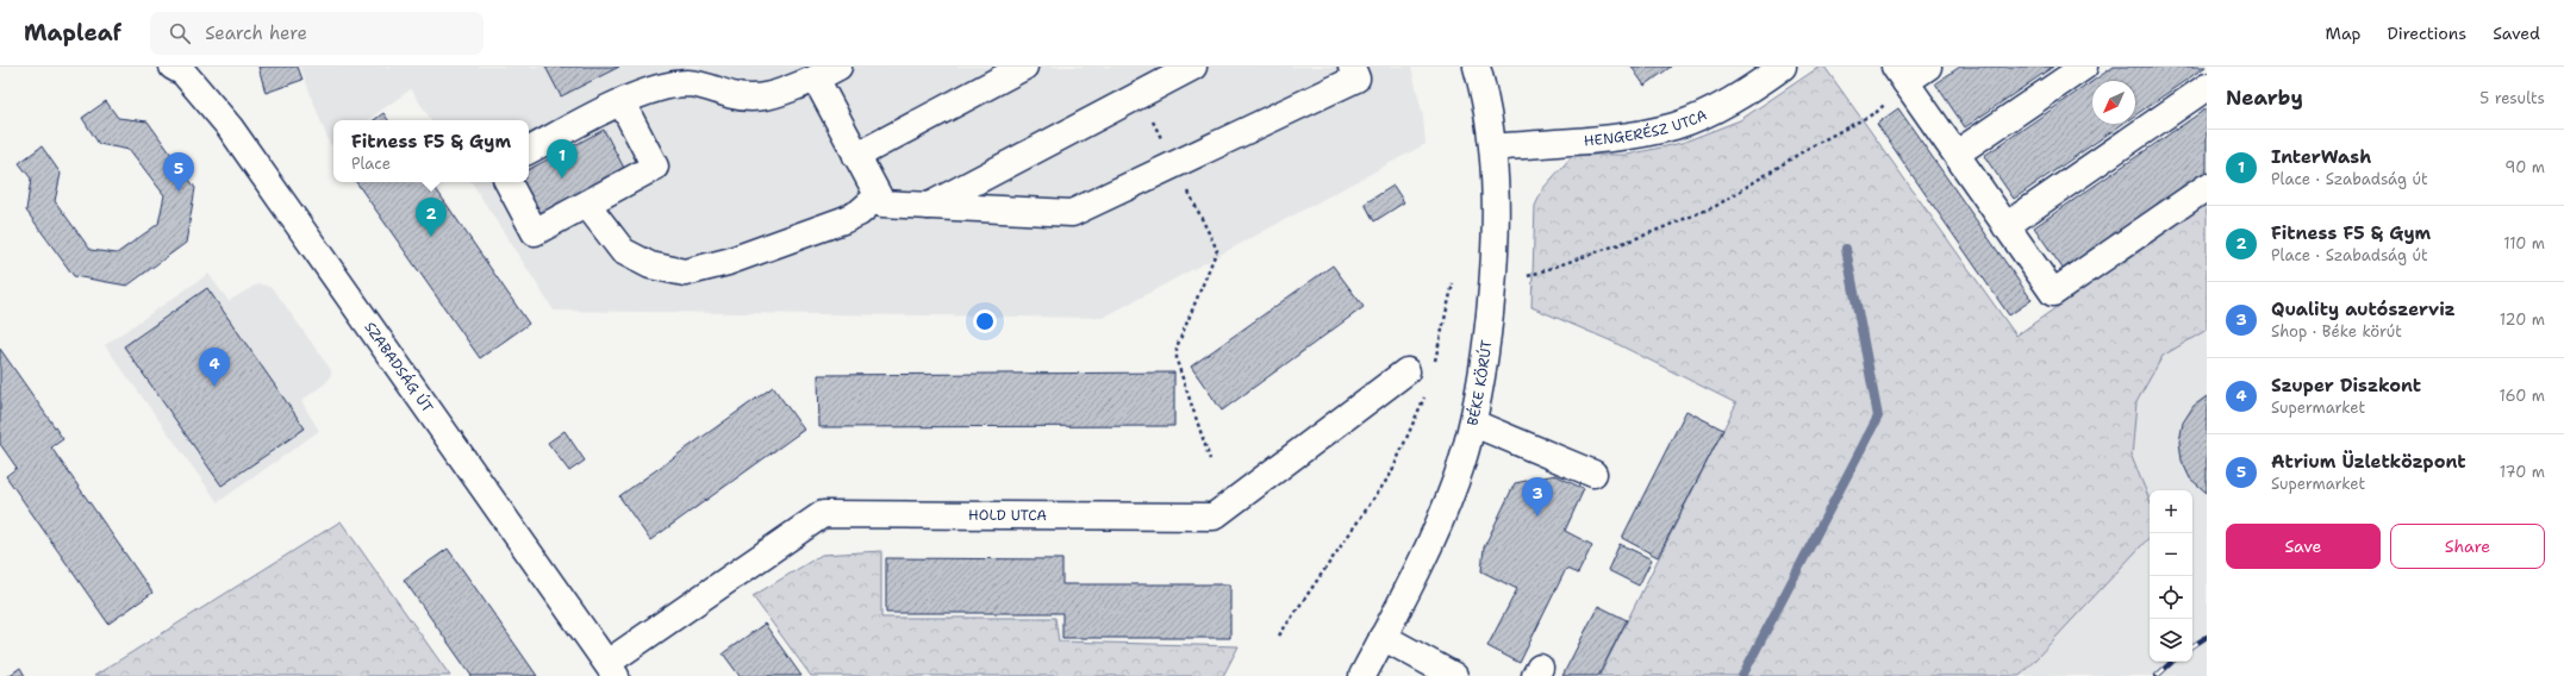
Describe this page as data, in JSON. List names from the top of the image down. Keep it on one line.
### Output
{"streets":{"street":["HENGERÉSZ UTCA","SZABADSÁG ÚT","BÉKE KÖRÚT","HOLD UTCA"]},"crossings":[["HENGERÉSZ UTCA","BÉKE KÖRÚT"],["SZABADSÁG ÚT","HOLD UTCA"]],"north":"bottom left","page":{"header":"Mapleaf","search":"Search here","nav":["Map","Directions","Saved"],"heading":["Nearby","5 results"],"popup":["Fitness F5 & Gym","Place"],"list":[{"mark":"1","name":"InterWash","note":"Place · Szabadság út","value":"90 m"},{"mark":"2","name":"Fitness F5 & Gym","note":"Place · Szabadság út","value":"110 m"},{"mark":"3","name":"Quality autószerviz","note":"Shop · Béke körút","value":"120 m"},{"mark":"4","name":"Szuper Diszkont","note":"Supermarket","value":"160 m"},{"mark":"5","name":"Atrium Üzletközpont","note":"Supermarket","value":"170 m"}],"pins":["1","5","2","4","3"],"map_buttons":["+","−"],"buttons":["Save","Share"]}}
